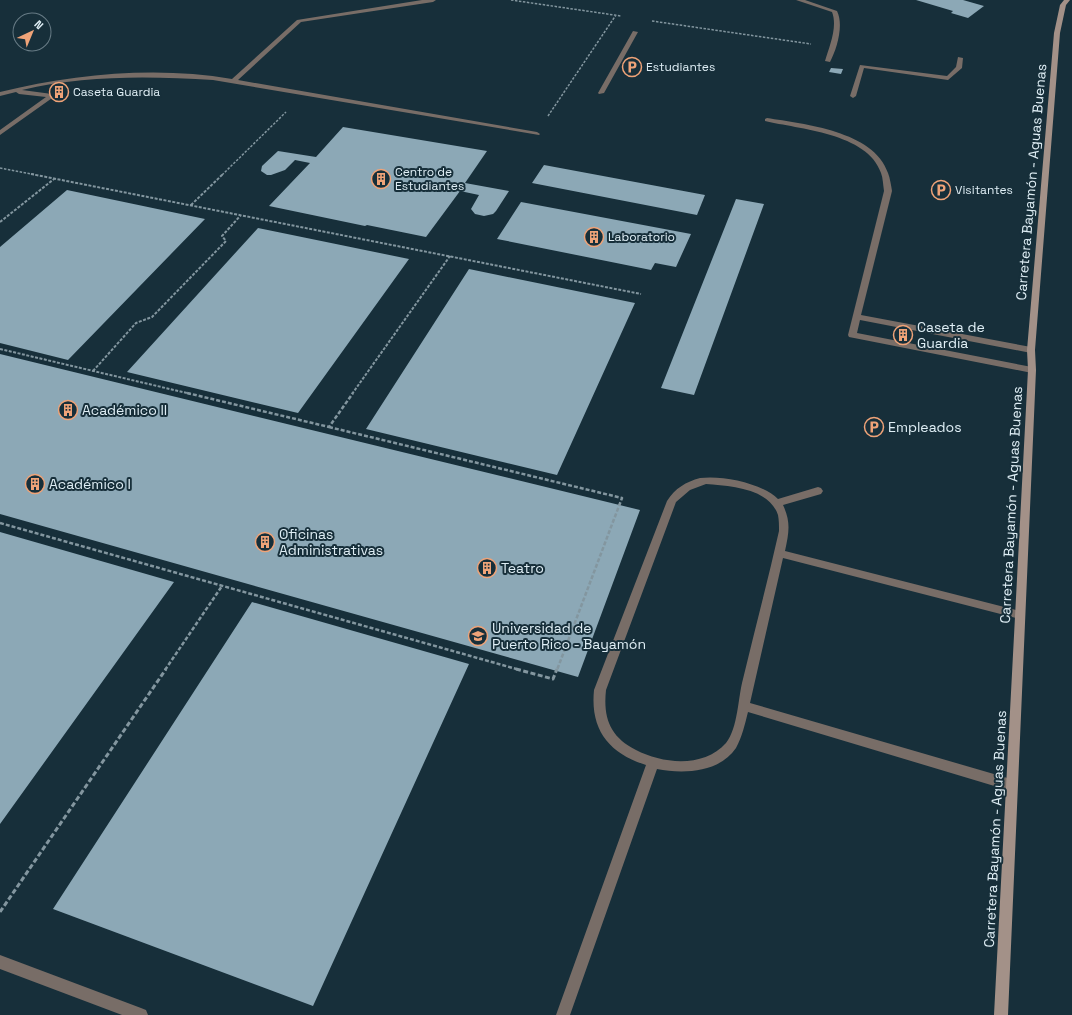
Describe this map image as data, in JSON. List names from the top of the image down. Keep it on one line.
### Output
{"streets":{"street":["Carretera Bayamón - Aguas Buenas"]},"places":{"parking":["Estudiantes","Visitantes","Empleados"],"building":["Caseta Guardia","Centro de Estudiantes","Laboratorio","Caseta de Guardia","Académico II","Académico I","Oficinas Administrativas","Teatro"],"school or university":["Universidad de Puerto Rico - Bayamón"]},"north":"top right"}
